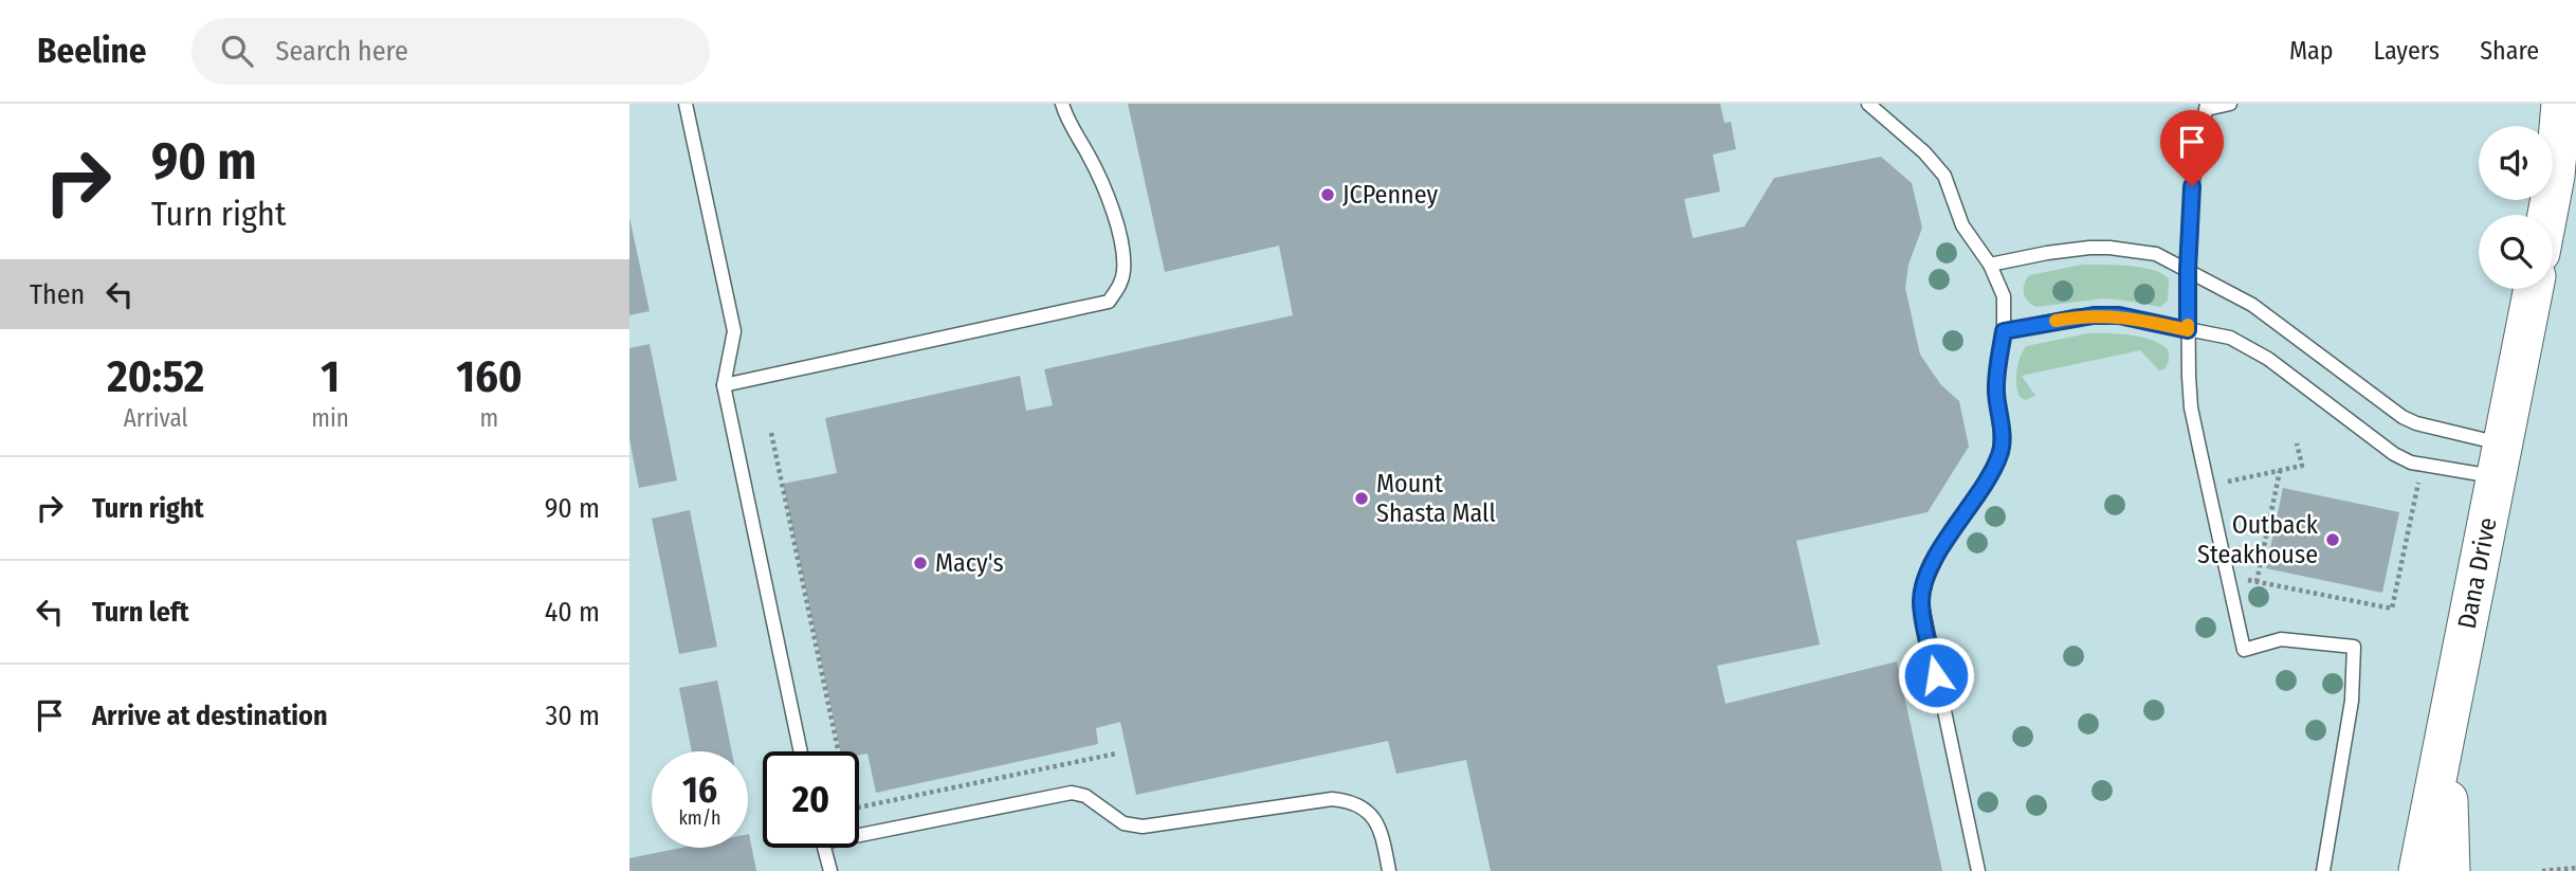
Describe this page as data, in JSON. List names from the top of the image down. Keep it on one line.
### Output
{"streets":{"main road":["Dana Drive"]},"places":["JCPenney","Mount Shasta Mall","Outback Steakhouse","Macy's"],"page":{"header":"Beeline","search":"Search here","nav":["Map","Layers","Share"],"turn":["90 m","Turn right"],"then":"Then","eta":["20:52","Arrival","1","min","160","m"],"list":[{"name":"Turn right","value":"90 m"},{"name":"Turn left","value":"40 m"},{"name":"Arrive at destination","value":"30 m"}],"speed":"16 km/h","limit":"20"}}
